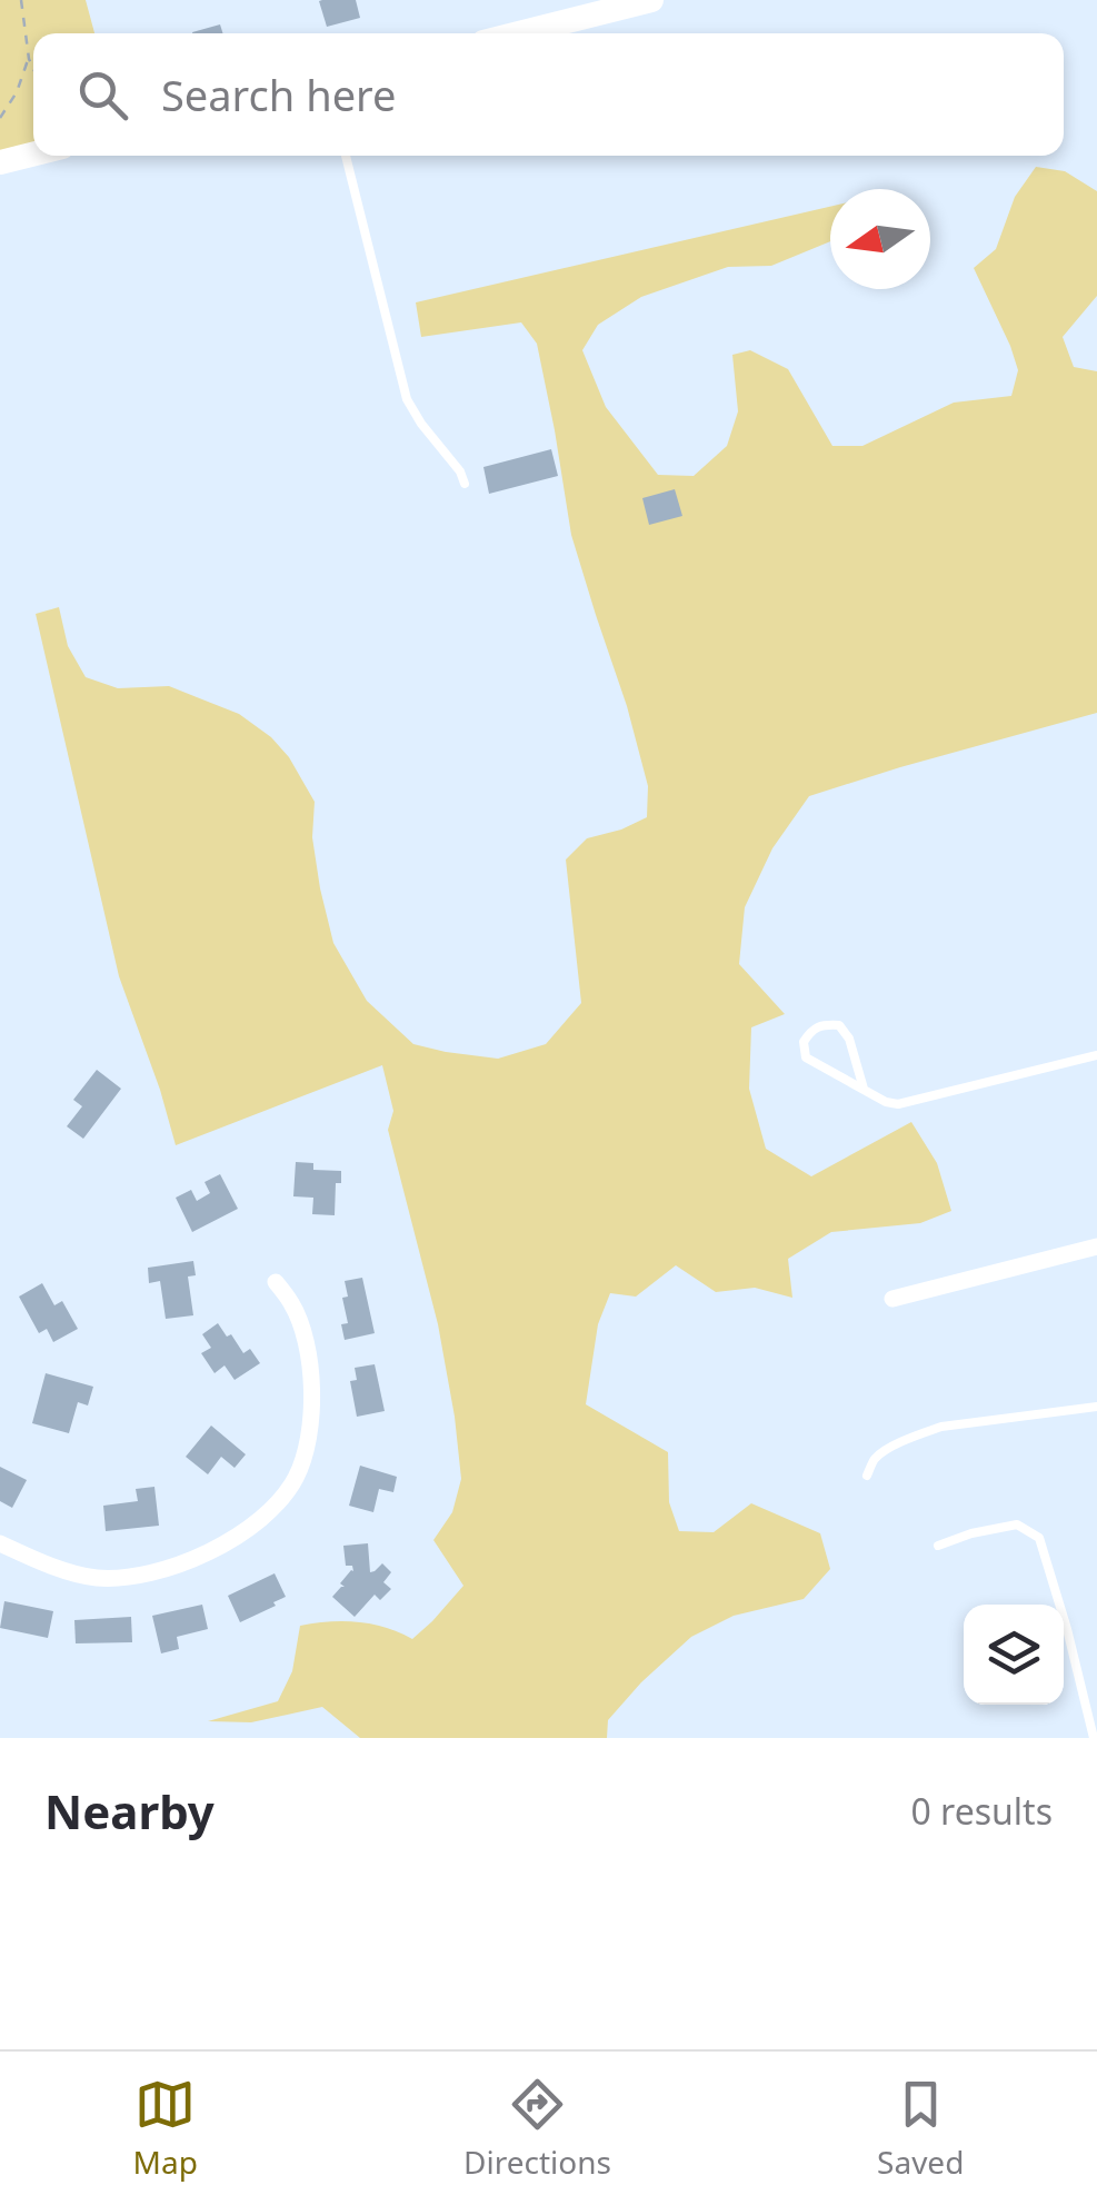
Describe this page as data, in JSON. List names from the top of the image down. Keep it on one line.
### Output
{"north":"left","page":{"search":"Search here","heading":["Nearby","0 results"],"nav":["Map","Directions","Saved"]}}
